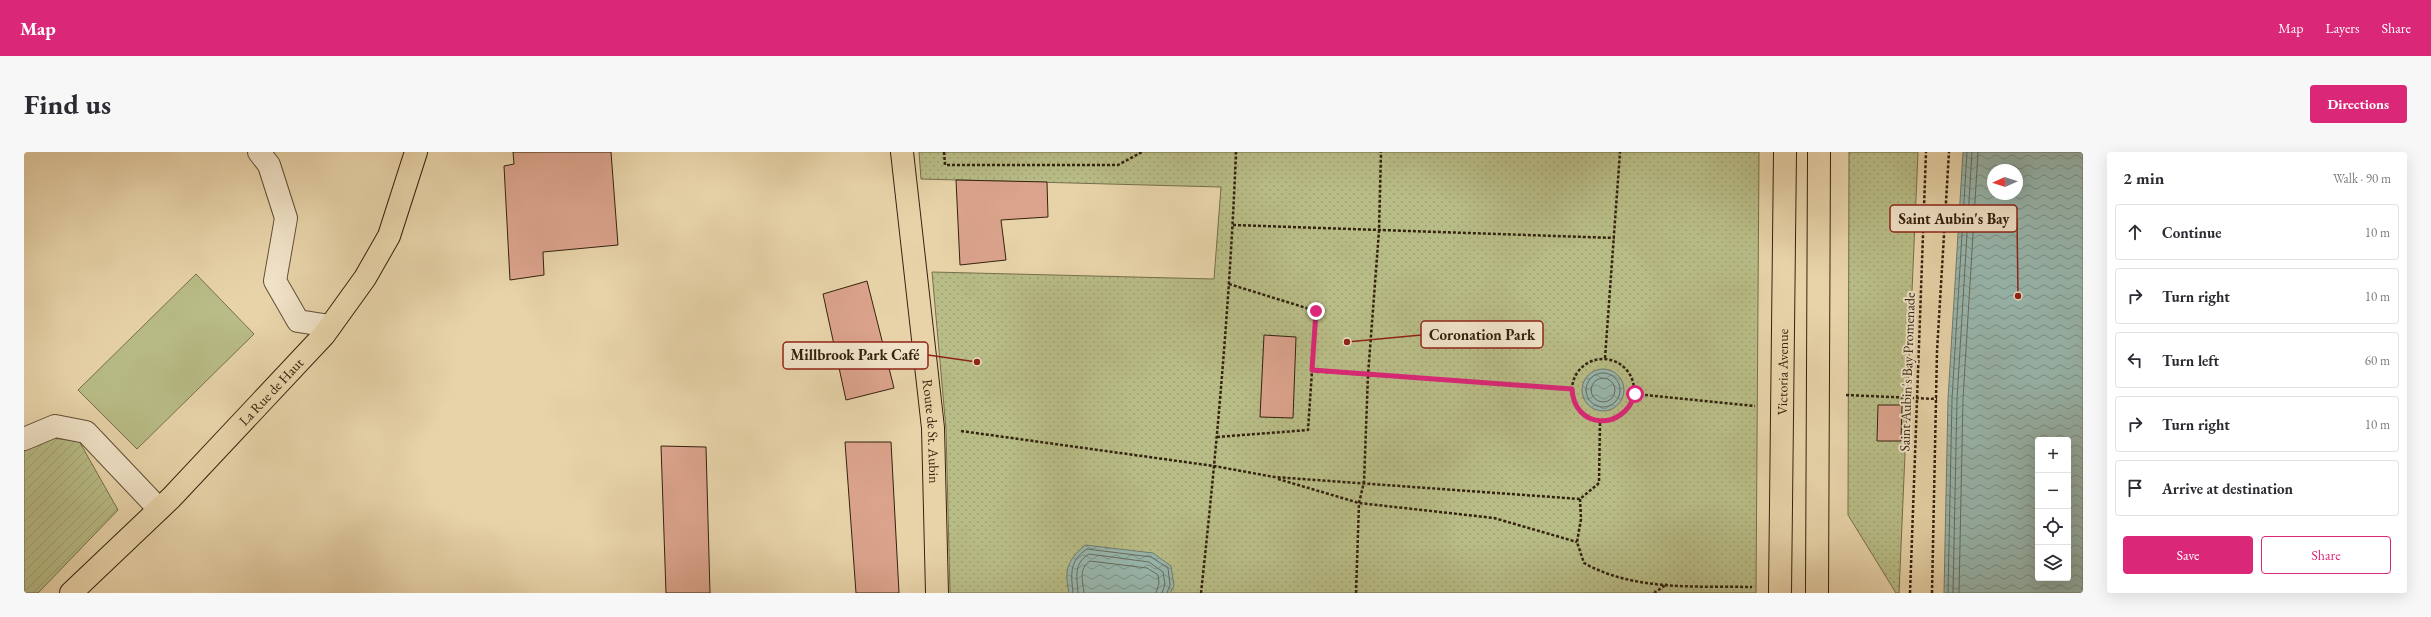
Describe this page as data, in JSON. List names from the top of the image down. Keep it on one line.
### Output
{"streets":{"main road":["Victoria Avenue","La Rue de Haut","Route de St. Aubin"],"path":["Saint Aubin's Bay Promenade"]},"places":["Saint Aubin's Bay","Coronation Park","Millbrook Park Café"],"north":"left","page":{"header":"Map","nav":["Map","Layers","Share"],"buttons":["Directions",["Save","Share"]],"title":"Find us","heading":["2 min","Walk · 90 m"],"list":[["Continue","10 m"],["Turn right","10 m"],["Turn left","60 m"],["Turn right","10 m"],"Arrive at destination"],"map_buttons":["+","−"]}}
